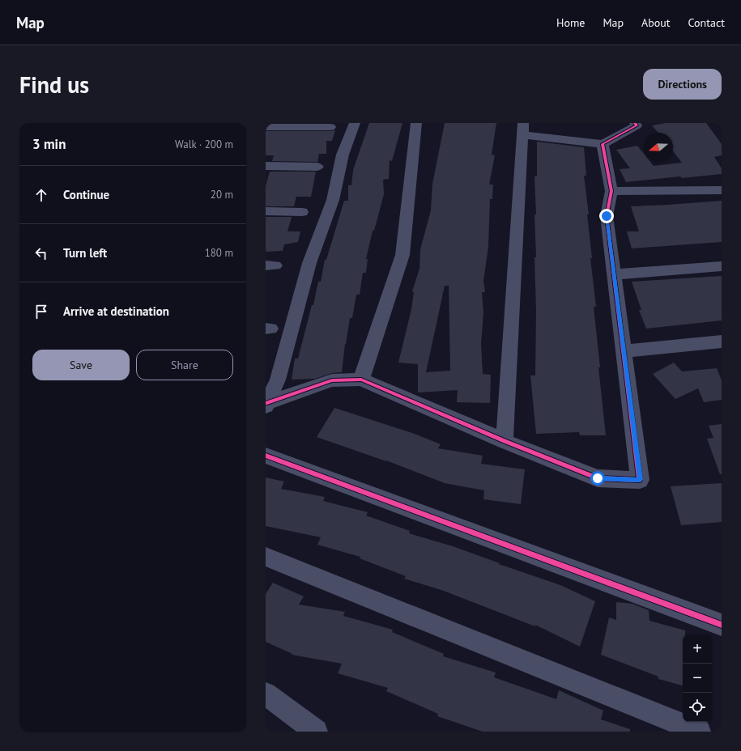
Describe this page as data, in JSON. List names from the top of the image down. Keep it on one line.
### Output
{"north":"left","page":{"header":"Map","nav":["Home","Map","About","Contact"],"buttons":["Directions",["Save","Share"]],"title":"Find us","heading":["3 min","Walk · 200 m"],"list":[["Continue","20 m"],["Turn left","180 m"],"Arrive at destination"],"map_buttons":["+","−"]}}
